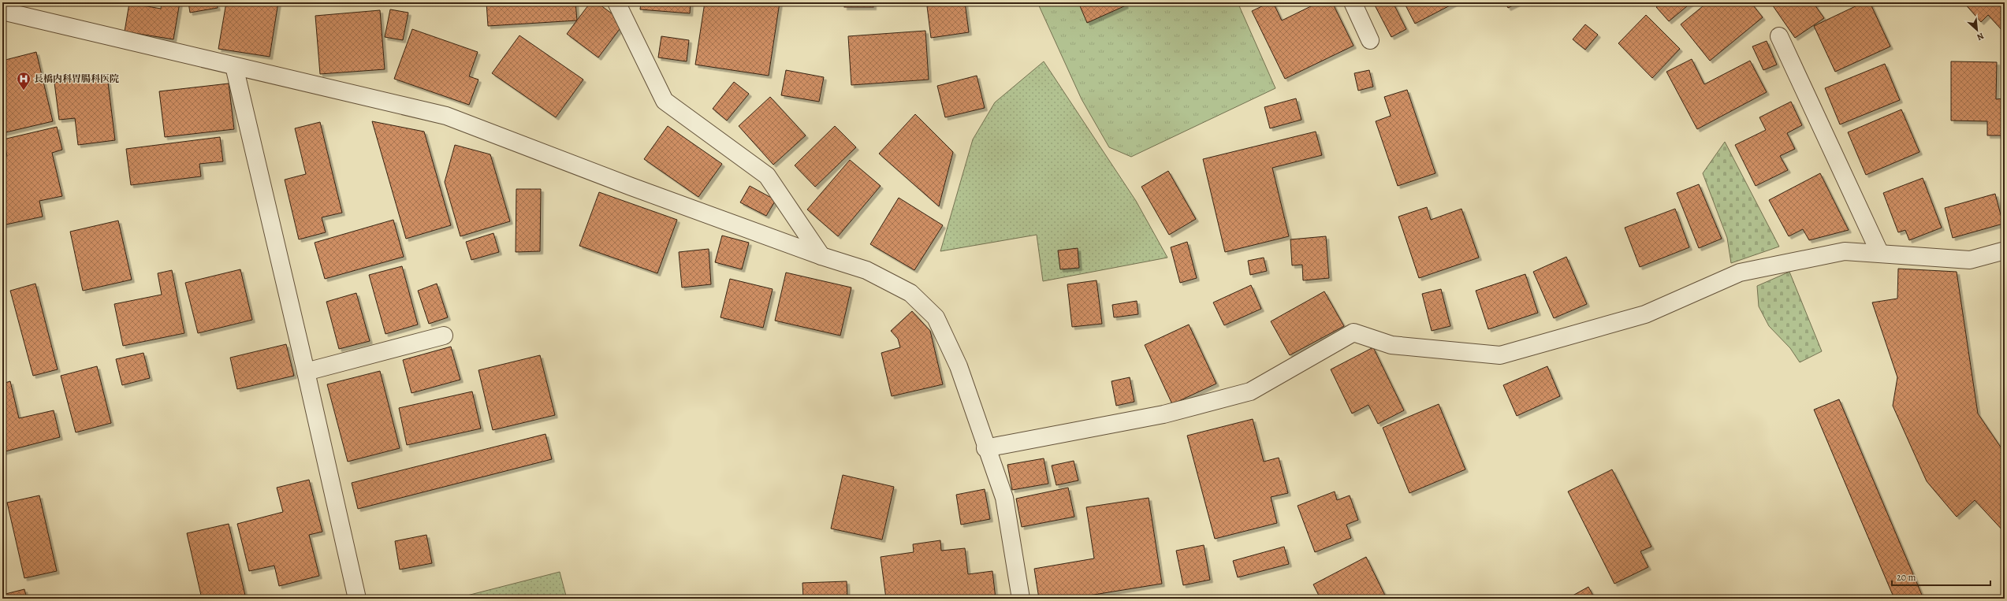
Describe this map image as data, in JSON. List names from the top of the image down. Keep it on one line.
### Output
{"places":{"hospital":["長橋内科胃腸科医院"]},"scale_bar":"20 m","north":"bottom right"}
